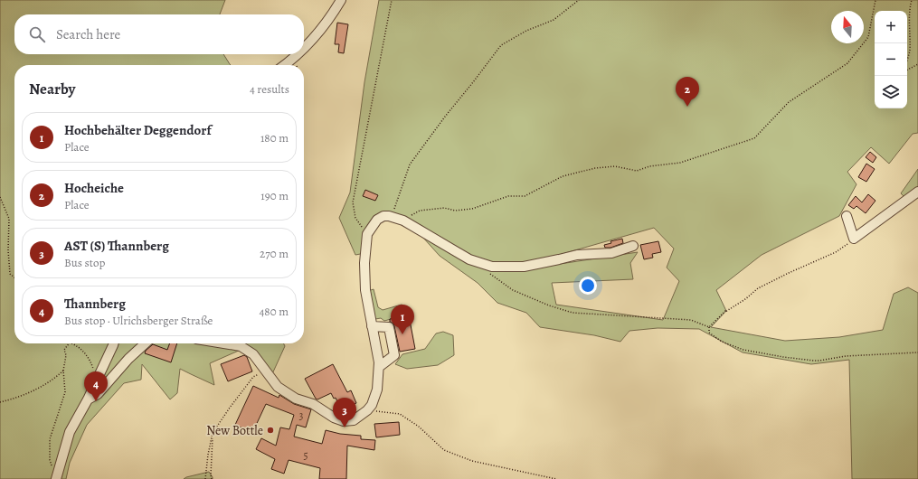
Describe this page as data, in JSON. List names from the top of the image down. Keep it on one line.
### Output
{"places":["New Bottle"],"house_numbers":["3","5"],"north":"top","page":{"map_buttons":["+","−"],"search":"Search here","heading":["Nearby","4 results"],"pins":["2","1","4","3"],"list":[{"mark":"1","name":"Hochbehälter Deggendorf","note":"Place","value":"180 m"},{"mark":"2","name":"Hocheiche","note":"Place","value":"190 m"},{"mark":"3","name":"AST (S) Thannberg","note":"Bus stop","value":"270 m"},{"mark":"4","name":"Thannberg","note":"Bus stop · Ulrichsberger Straße","value":"480 m"}]}}
